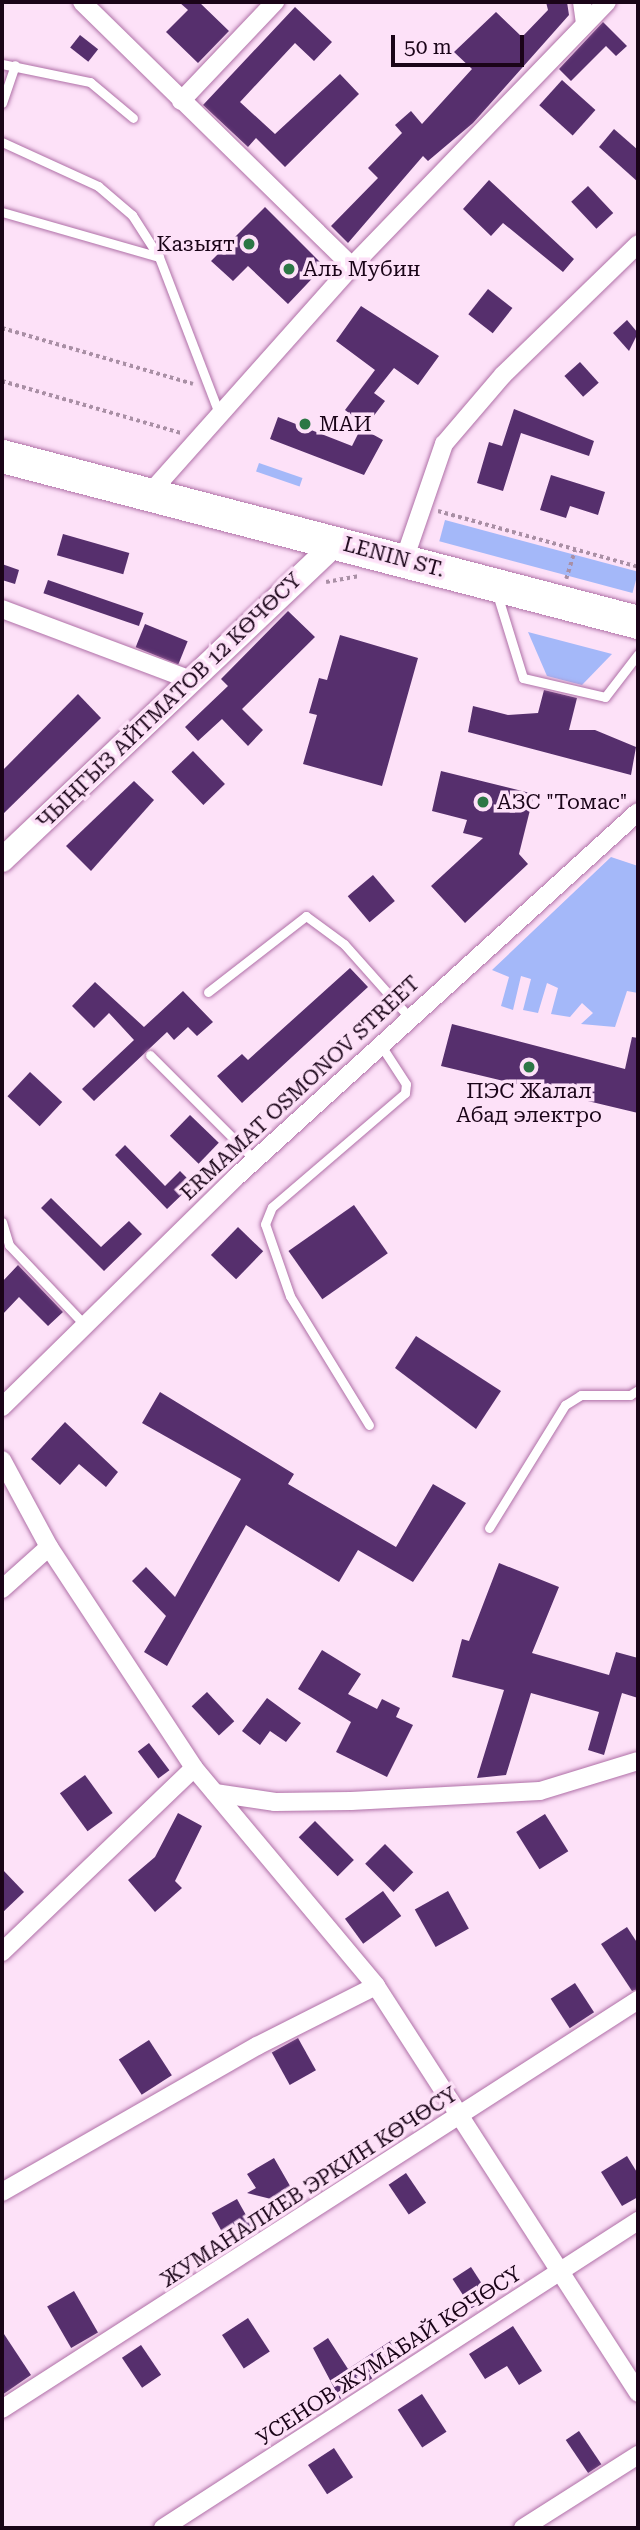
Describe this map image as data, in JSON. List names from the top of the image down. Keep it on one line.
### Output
{"streets":{"highway":["LENIN ST."],"main road":["ЧЫҢГЫЗ АЙТМАТОВ 12 КӨЧӨСҮ"],"street":["ERMAMAT OSMONOV STREET","ЖУМАНАЛИЕВ ЭРКИН КӨЧӨСҮ","УСЕНОВ ЖУМАБАЙ КӨЧӨСҮ"]},"crossings":[["LENIN ST.","ЧЫҢГЫЗ АЙТМАТОВ 12 КӨЧӨСҮ"]],"places":["Казыят","Аль Мубин","МАИ","АЗС \"Томас\"","ПЭС Жалал Абад электро"],"scale_bar":"50 m"}
